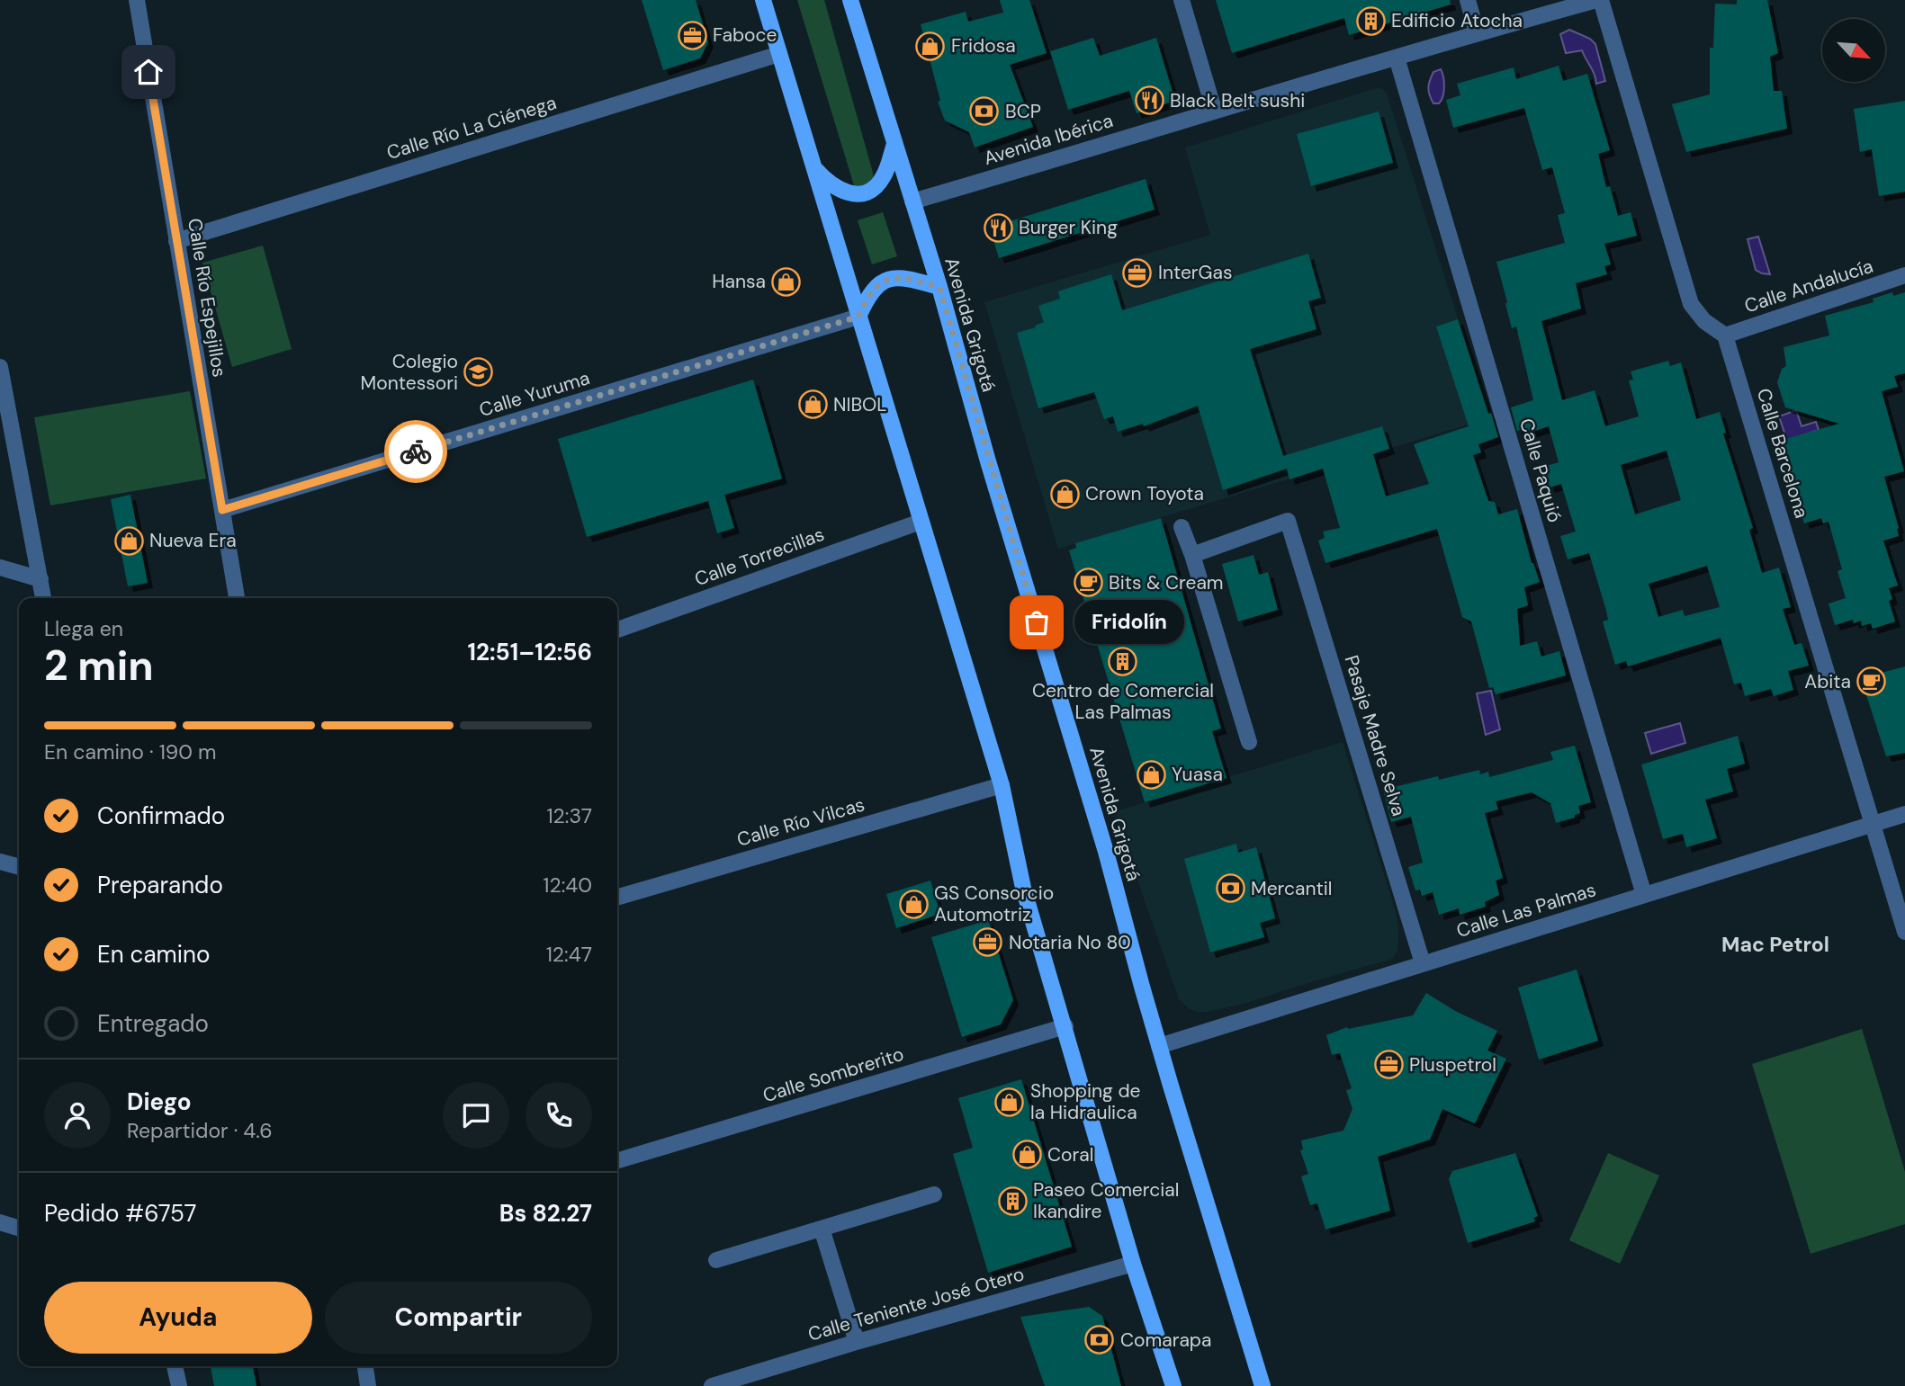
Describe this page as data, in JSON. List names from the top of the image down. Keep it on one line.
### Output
{"streets":{"main road":["Avenida Grigotá"],"street":["Calle Río La Ciénega","Avenida Ibérica","Calle Andalucía","Calle Río Espejillos","Calle Yuruma","Calle Barcelona","Calle Paquió","Calle Torrecillas","Pasaje Madre Selva","Calle Río Vilcas","Calle Las Palmas","Calle Sombrerito","Calle Teniente José Otero"]},"crossings":[["Calle Río La Ciénega","Calle Río Espejillos"],["Avenida Ibérica","Avenida Grigotá"],["Avenida Ibérica","Calle Paquió"],["Calle Andalucía","Calle Barcelona"],["Calle Río Espejillos","Calle Yuruma"],["Avenida Grigotá","Calle Las Palmas"],["Calle Barcelona","Calle Las Palmas"],["Calle Paquió","Calle Las Palmas"],["Pasaje Madre Selva","Calle Las Palmas"]],"districts":["Mac Petrol"],"places":{"building":["Edificio Atocha","Centro de Comercial Las Palmas","Paseo Comercial Ikandire"],"office":["Faboce","InterGas","Notaria No 80","Pluspetrol"],"shop":["Fridosa","Hansa","NIBOL","Crown Toyota","Nueva Era","Yuasa","GS Consorcio Automotriz","Shopping de la Hidraulica","Coral"],"restaurant":["Black Belt sushi","Burger King"],"bank":["BCP","Mercantil","Comarapa"],"school or university":["Colegio Montessori"],"cafe":["Bits & Cream","Abita"],"other":["Fridolín"]},"north":"bottom right","page":{"heading":["2 min","Llega en","12:51–12:56"],"panel":["Diego","Repartidor · 4.6","Pedido #6757","Bs 82.27"],"bubble":"Fridolín","bar":"En camino · 190 m","list":[["Confirmado","12:37"],["Preparando","12:40"],["En camino","12:47"],"Entregado"],"buttons":["Ayuda","Compartir"]}}
